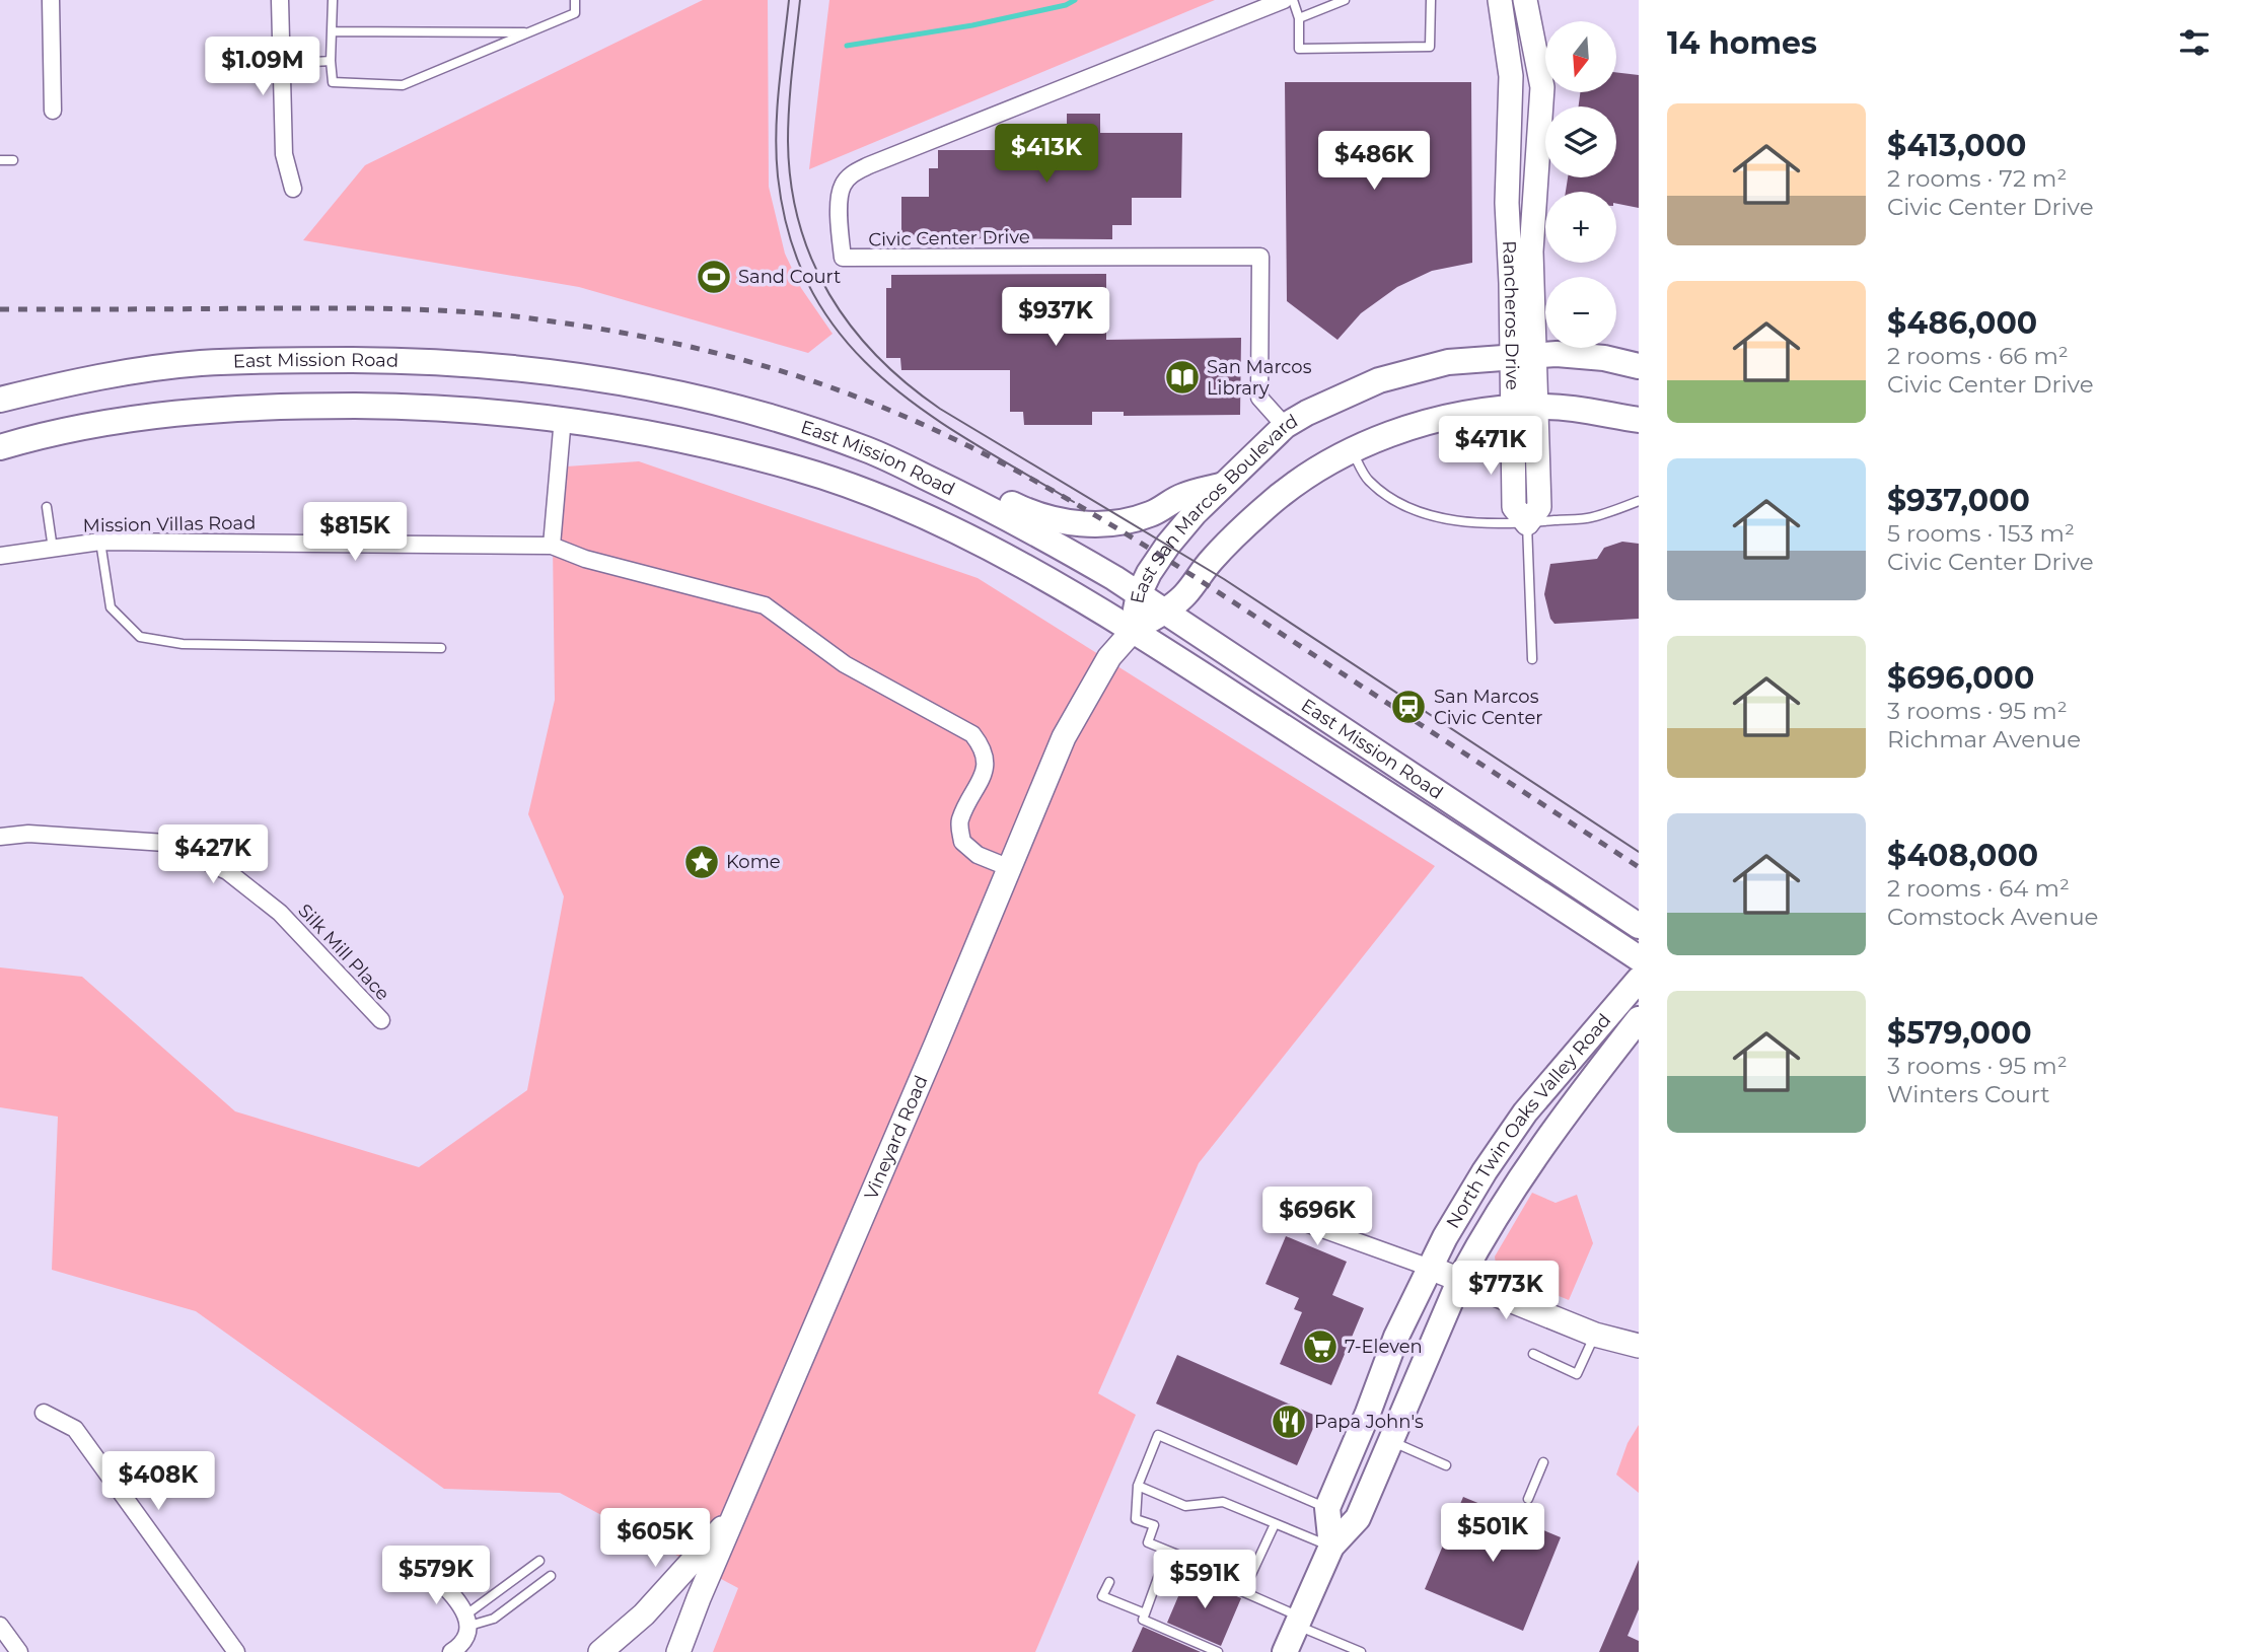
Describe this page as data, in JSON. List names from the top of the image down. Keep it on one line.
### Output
{"streets":{"main road":["Rancheros Drive","East Mission Road","East San Marcos Boulevard","North Twin Oaks Valley Road","Vineyard Road"],"street":["Civic Center Drive","Mission Villas Road","Silk Mill Place"]},"crossings":[["Civic Center Drive","East San Marcos Boulevard"],["Rancheros Drive","East San Marcos Boulevard"],["East Mission Road","East San Marcos Boulevard"],["East Mission Road","Vineyard Road"],["East San Marcos Boulevard","Vineyard Road"]],"places":{"sports":["Sand Court"],"library":["San Marcos Library"],"station":["San Marcos Civic Center"],"place":["Kome"],"supermarket":["7-Eleven"],"restaurant":["Papa John's"]},"north":"bottom","page":{"heading":"14 homes","map_buttons":["+","−"],"price":["$1.09M","$413K","$486K","$937K","$471K","$815K","$427K","$696K","$773K","$408K","$501K","$605K","$579K","$591K"],"list":[{"name":"$413,000","note":"2 rooms · 72 m² · Civic Center Drive"},{"name":"$486,000","note":"2 rooms · 66 m² · Civic Center Drive"},{"name":"$937,000","note":"5 rooms · 153 m² · Civic Center Drive"},{"name":"$696,000","note":"3 rooms · 95 m² · Richmar Avenue"},{"name":"$408,000","note":"2 rooms · 64 m² · Comstock Avenue"},{"name":"$579,000","note":"3 rooms · 95 m² · Winters Court"}]}}
